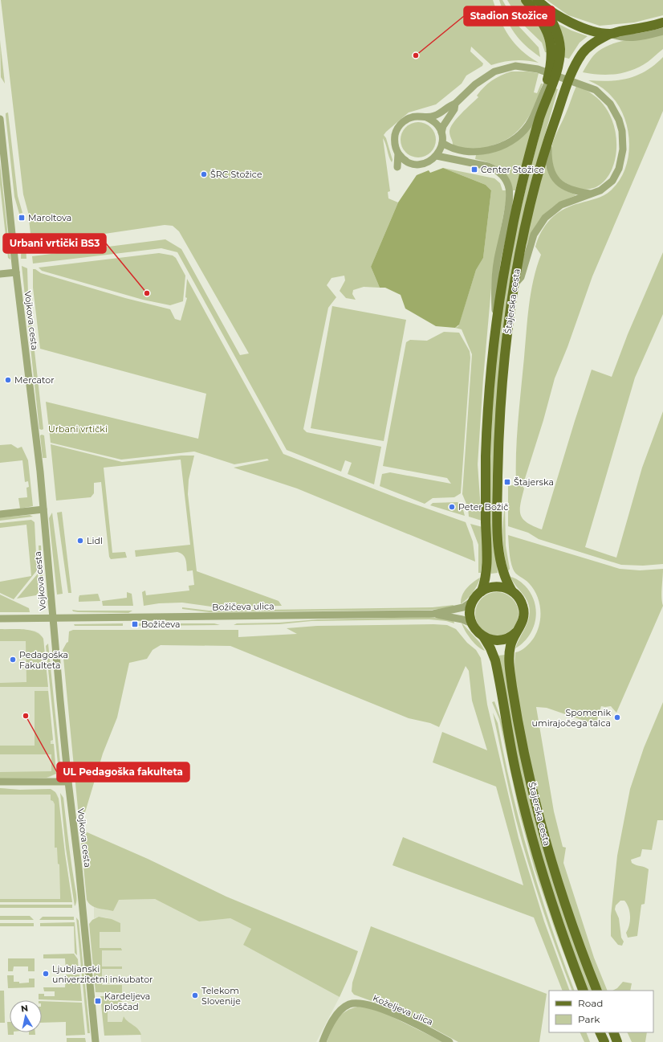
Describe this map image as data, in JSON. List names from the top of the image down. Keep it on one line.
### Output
{"streets":{"main road":["Štajerska cesta"],"street":["Vojkova cesta","Božičeva ulica","Koželjeva ulica"]},"crossings":[["Štajerska cesta","Božičeva ulica"],["Vojkova cesta","Božičeva ulica"]],"parks":["Urbani vrtički"],"places":{"other":["Stadion Stožice","ŠRC Stožice","Urbani vrtički BS3","Mercator","Peter Božič","Lidl","Pedagoška Fakulteta","UL Pedagoška fakulteta","Spomenik umirajočega talca","Ljubljanski univerzitetni inkubator","Telekom Slovenije"],"transit":["Center Stožice","Maroltova","Štajerska","Božičeva","Kardeljeva ploščad"]},"legend":["Road","Park"],"north":"top"}
